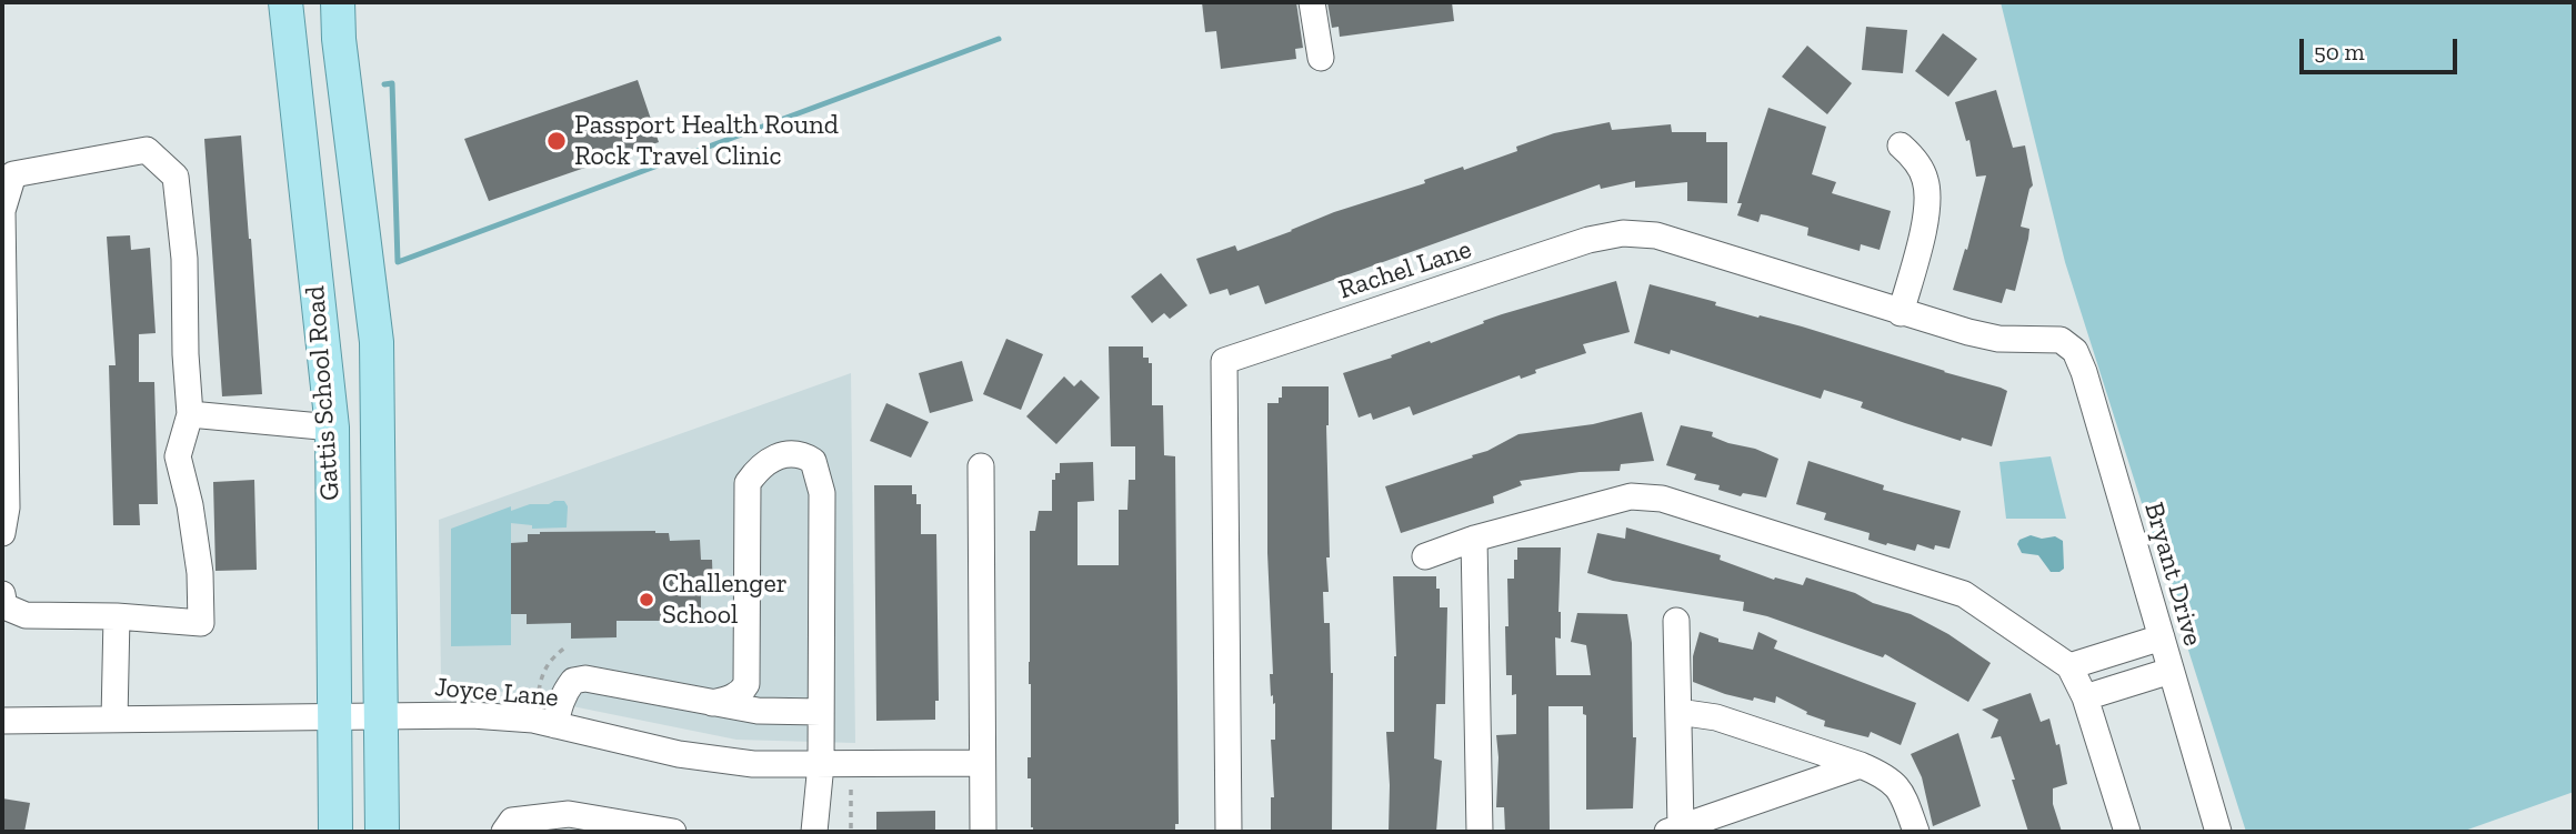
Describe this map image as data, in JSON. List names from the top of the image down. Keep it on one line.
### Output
{"streets":{"main road":["Gattis School Road"],"street":["Rachel Lane","Bryant Drive","Joyce Lane"]},"crossings":[["Rachel Lane","Bryant Drive"],["Gattis School Road","Joyce Lane"]],"places":["Passport Health Round Rock Travel Clinic","Challenger School"],"scale_bar":"50 m"}
